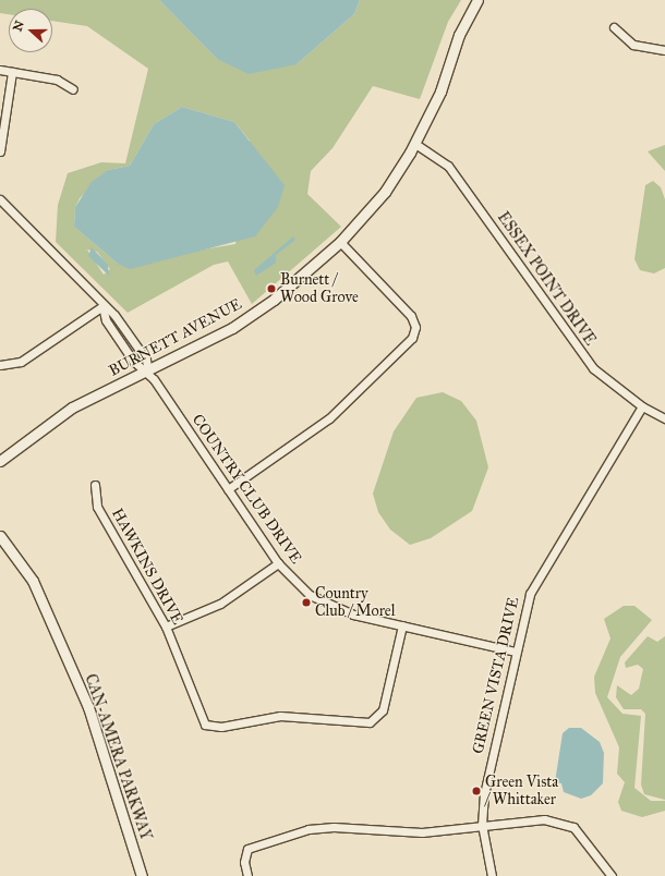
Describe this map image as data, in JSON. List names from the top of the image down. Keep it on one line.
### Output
{"streets":{"street":["ESSEX POINT DRIVE","BURNETT AVENUE","COUNTRY CLUB DRIVE","HAWKINS DRIVE","GREEN VISTA DRIVE","CAN-AMERA PARKWAY"]},"crossings":[["ESSEX POINT DRIVE","BURNETT AVENUE"],["ESSEX POINT DRIVE","GREEN VISTA DRIVE"],["BURNETT AVENUE","COUNTRY CLUB DRIVE"],["COUNTRY CLUB DRIVE","HAWKINS DRIVE"],["COUNTRY CLUB DRIVE","GREEN VISTA DRIVE"]],"places":["Burnett / Wood Grove","Country Club / Morel","Green Vista / Whittaker"],"north":"left"}
